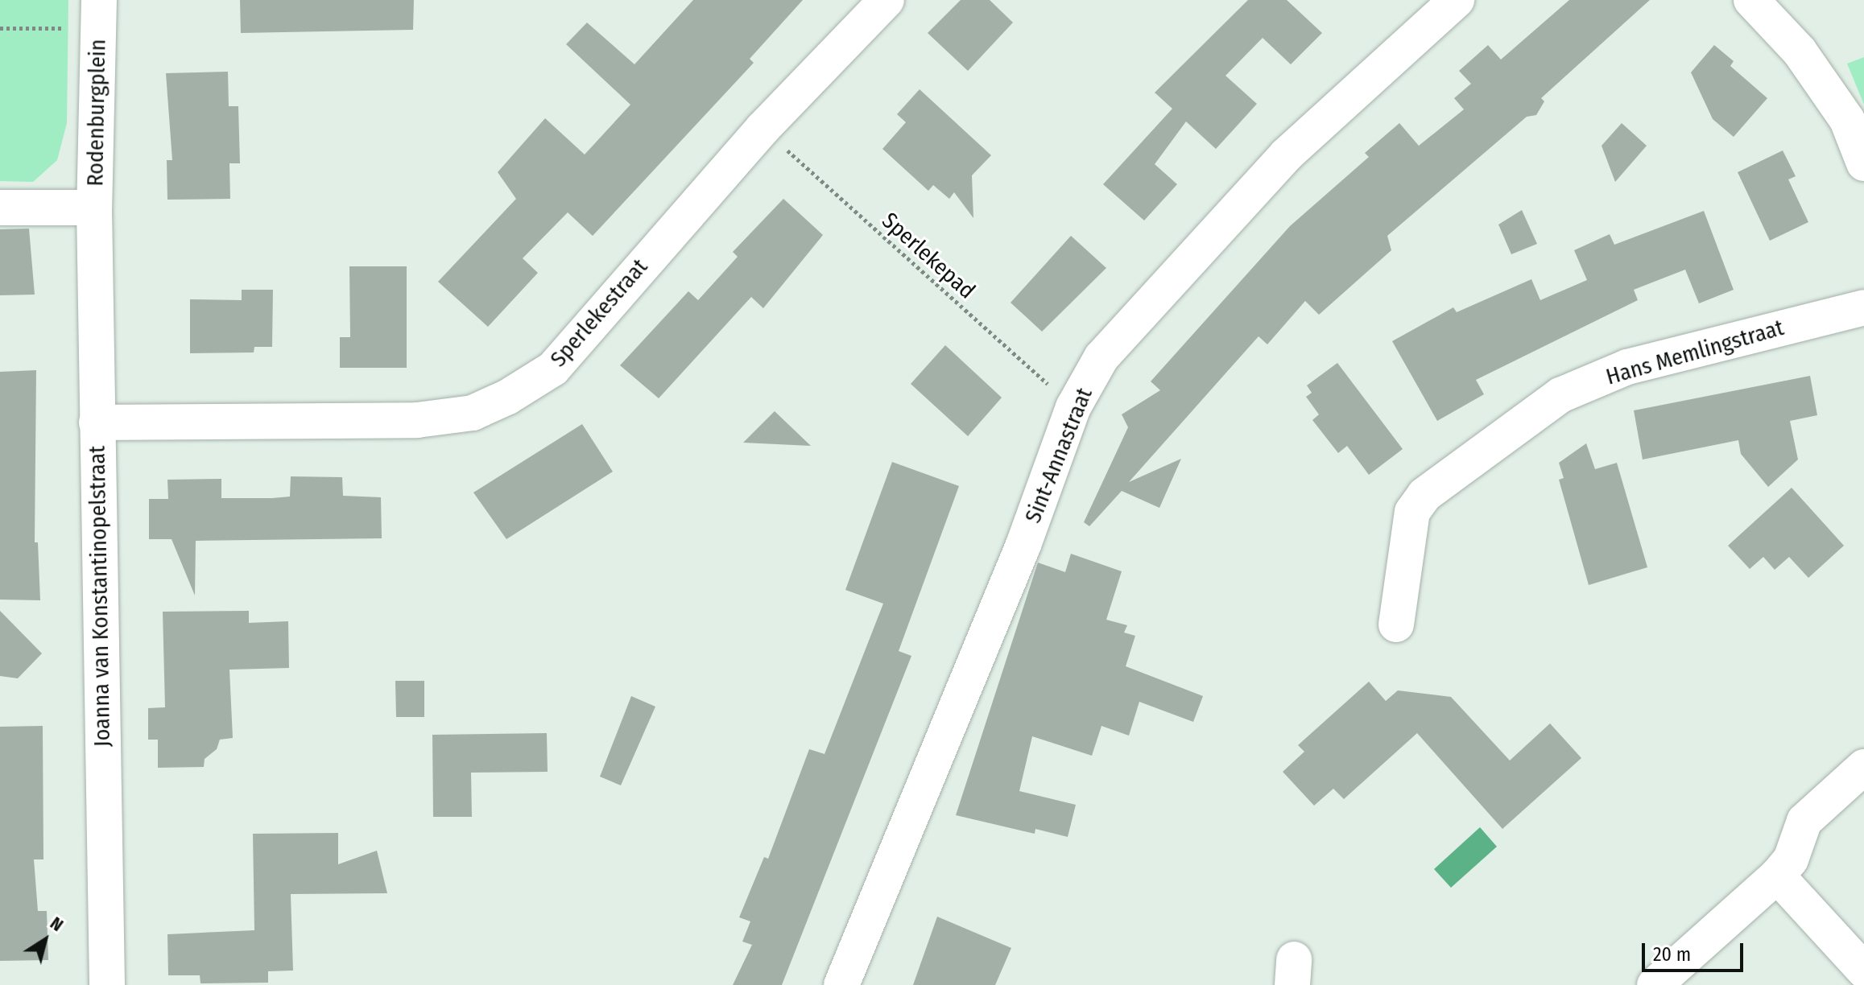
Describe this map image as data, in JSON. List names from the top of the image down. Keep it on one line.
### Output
{"streets":{"street":["Rodenburgplein","Sperlekestraat","Hans Memlingstraat","Sint-Annastraat","Joanna van Konstantinopelstraat"],"path":["Sperlekepad"]},"crossings":[["Rodenburgplein","Joanna van Konstantinopelstraat"],["Sperlekepad","Sperlekestraat"],["Sperlekepad","Sint-Annastraat"],["Sperlekestraat","Joanna van Konstantinopelstraat"]],"scale_bar":"20 m","north":"top right"}
